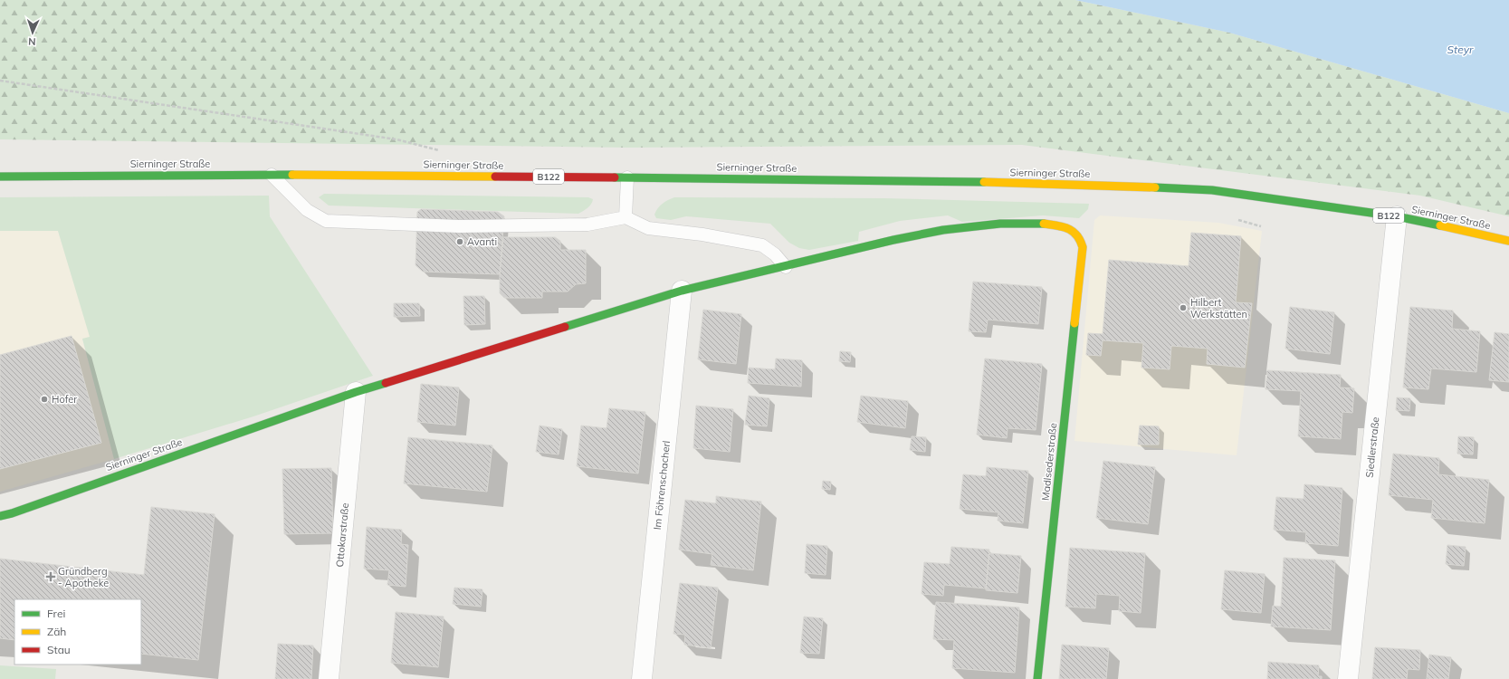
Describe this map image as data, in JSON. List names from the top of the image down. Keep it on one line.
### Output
{"streets":{"street":["Sierninger Straße","B122","Siedlerstraße","Madlsederstraße","Im Föhrenschacherl","Ottokarstraße"]},"crossings":[["Sierninger Straße","Siedlerstraße"],["Sierninger Straße","Madlsederstraße"],["Sierninger Straße","Im Föhrenschacherl"],["Sierninger Straße","Ottokarstraße"]],"water":["Steyr"],"places":{"other":["Avanti","Hilbert Werkstätten","Hofer"],"health":["Gründberg - Apotheke"]},"legend":["Frei","Zäh","Stau"],"north":"bottom"}
